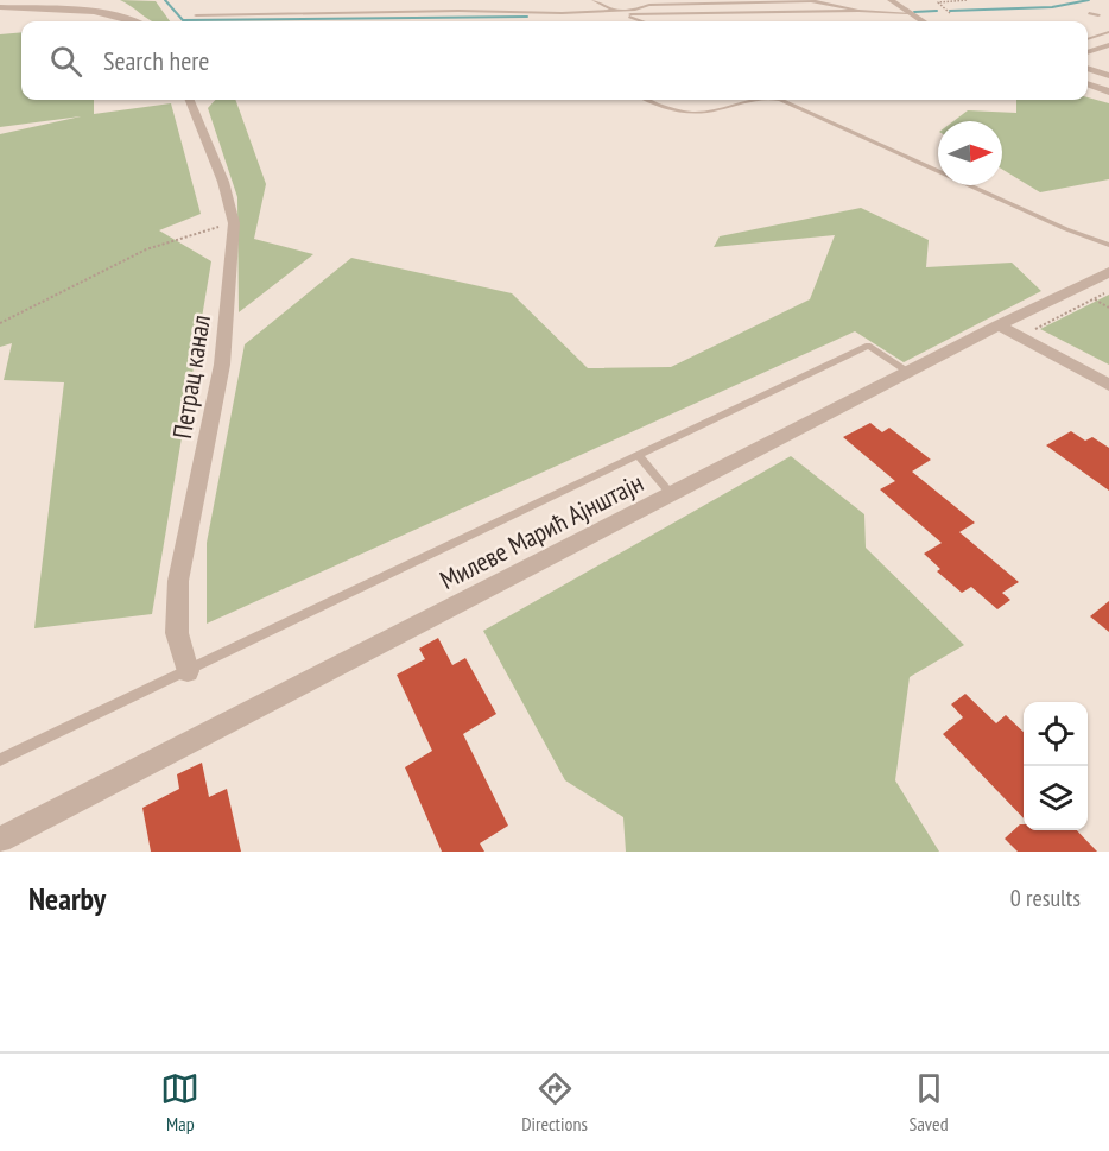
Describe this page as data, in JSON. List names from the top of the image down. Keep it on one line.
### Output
{"streets":{"street":["Петрац канал","Милеве Марић Ајнштајн"]},"north":"right","page":{"search":"Search here","heading":["Nearby","0 results"],"nav":["Map","Directions","Saved"]}}
